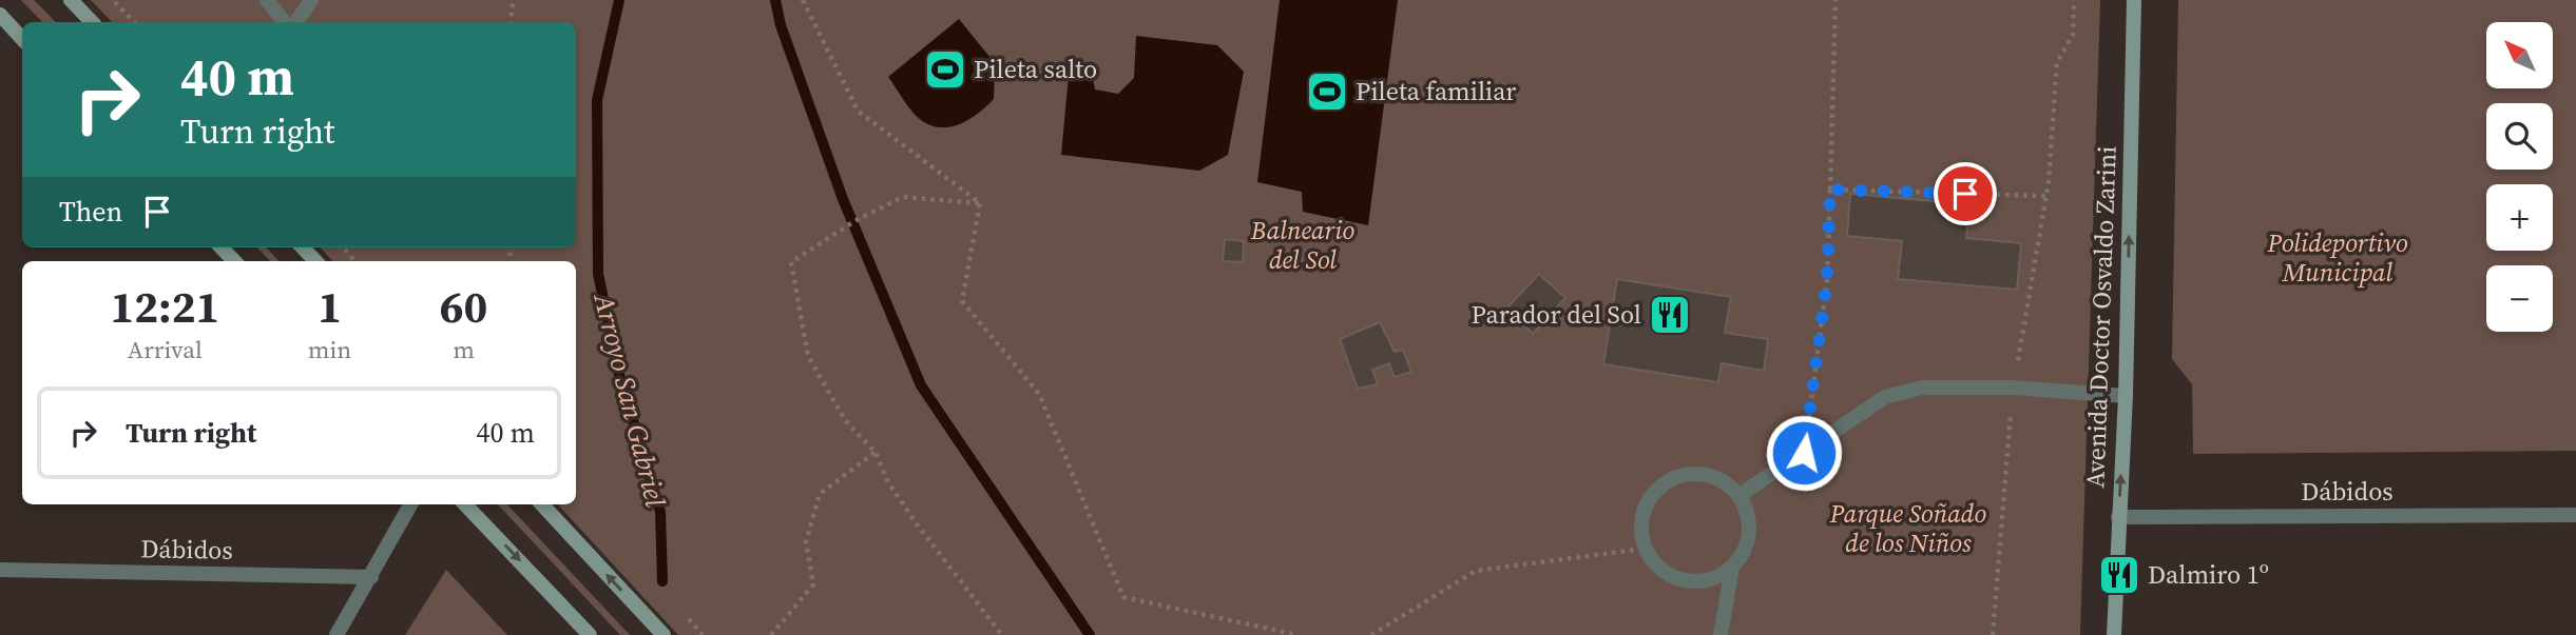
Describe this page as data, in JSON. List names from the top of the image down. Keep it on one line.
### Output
{"streets":{"main road":["Avenida Doctor Osvaldo Zarini"],"street":["Dábidos"]},"crossings":[["Avenida Doctor Osvaldo Zarini","Dábidos"]],"one_way":["Avenida Doctor Osvaldo Zarini"],"water":["Arroyo San Gabriel"],"parks":["Balneario del Sol","Polideportivo Municipal","Parque Soñado de los Niños"],"places":{"sports":["Pileta salto","Pileta familiar"],"restaurant":["Parador del Sol","Dalmiro 1º"]},"north":"top left","page":{"map_buttons":["+","−"],"turn":["40 m","Turn right"],"then":"Then","eta":["12:21","Arrival","1","min","60","m"],"list":[{"name":"Turn right","value":"40 m"}]}}
